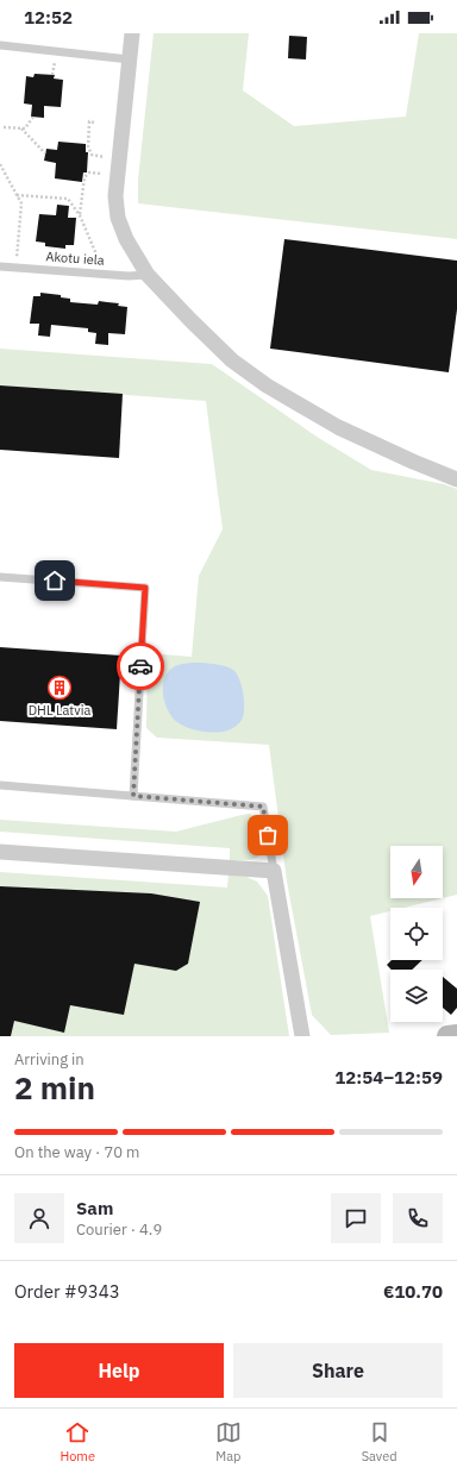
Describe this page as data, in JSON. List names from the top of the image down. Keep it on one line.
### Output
{"streets":{"lane":["Akotu iela"]},"places":{"building":["DHL Latvia"]},"north":"bottom","page":{"status":"12:52","heading":["2 min","Arriving in","12:54–12:59"],"panel":["Sam","Courier · 4.9","Order #9343","€10.70"],"bar":"On the way · 70 m","buttons":["Help","Share"],"tabs":["Home","Map","Saved"]}}
